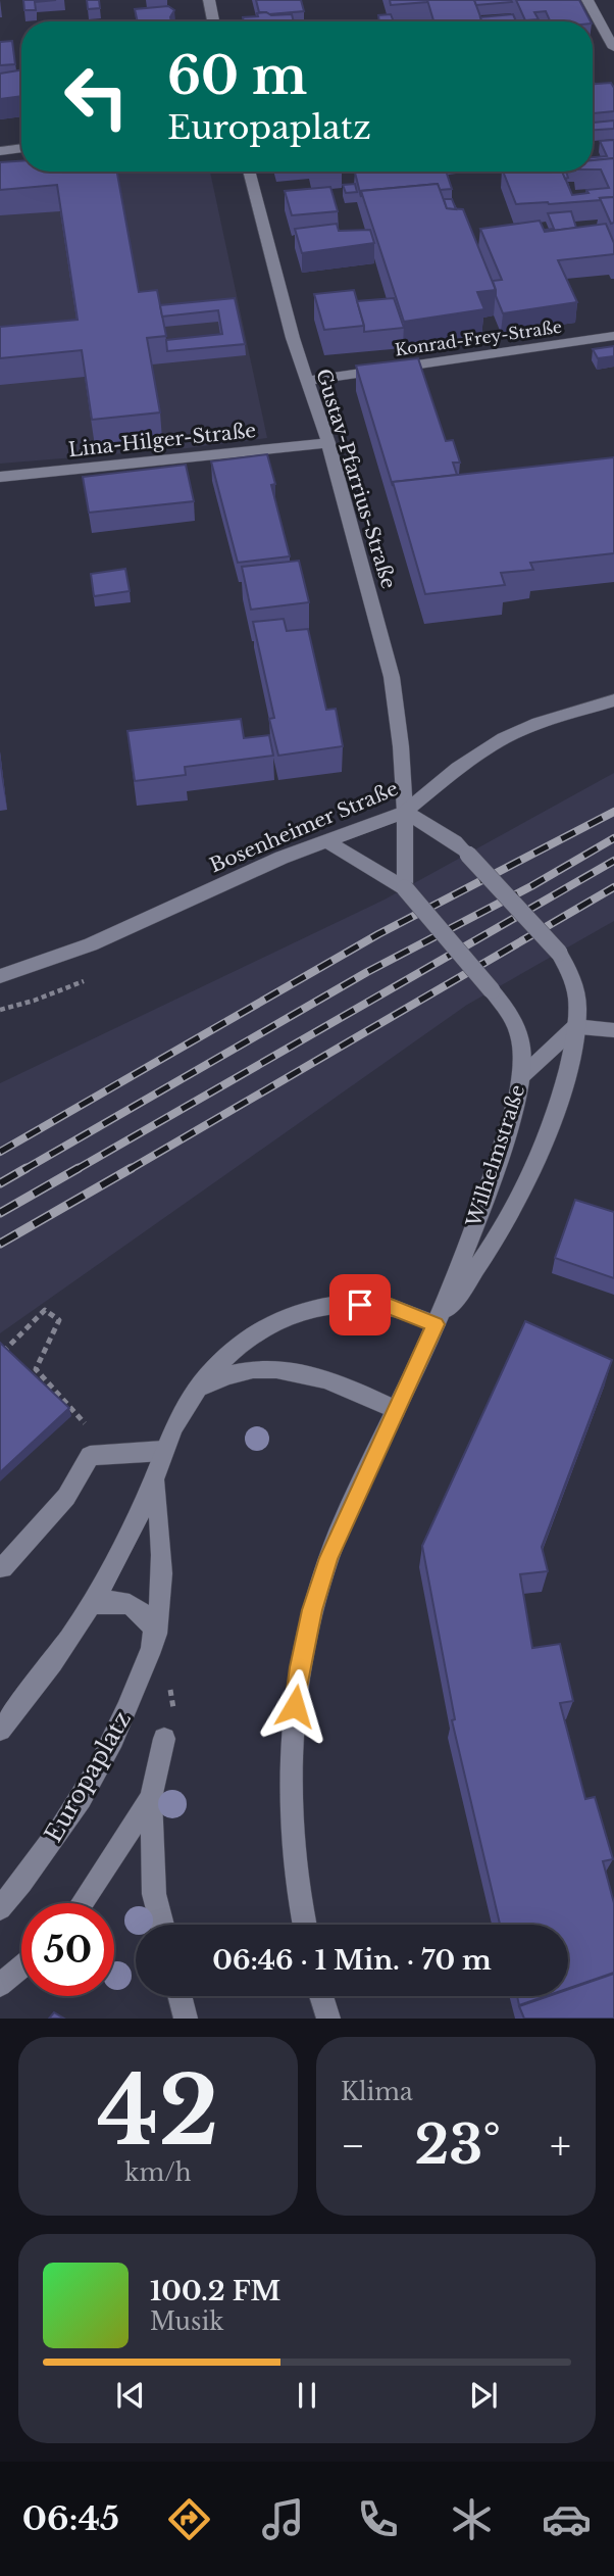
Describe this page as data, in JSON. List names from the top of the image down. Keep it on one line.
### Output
{"streets":{"street":["Konrad-Frey-Straße","Lina-Hilger-Straße","Gustav-Pfarrius-Straße","Bosenheimer Straße","Wilhelmstraße","Europaplatz"]},"crossings":[["Konrad-Frey-Straße","Gustav-Pfarrius-Straße"],["Lina-Hilger-Straße","Gustav-Pfarrius-Straße"],["Gustav-Pfarrius-Straße","Bosenheimer Straße"],["Gustav-Pfarrius-Straße","Wilhelmstraße"],["Bosenheimer Straße","Wilhelmstraße"],["Wilhelmstraße","Europaplatz"]],"page":{"turn":["60 m","Europaplatz"],"limit":"50","trip":"06:46 · 1 Min. · 70 m","tile":[["42","km/h"],"Klima"],"heat":["−","23°","+"],"song":["100.2 FM","Musik"],"tabs":"06:45"}}
